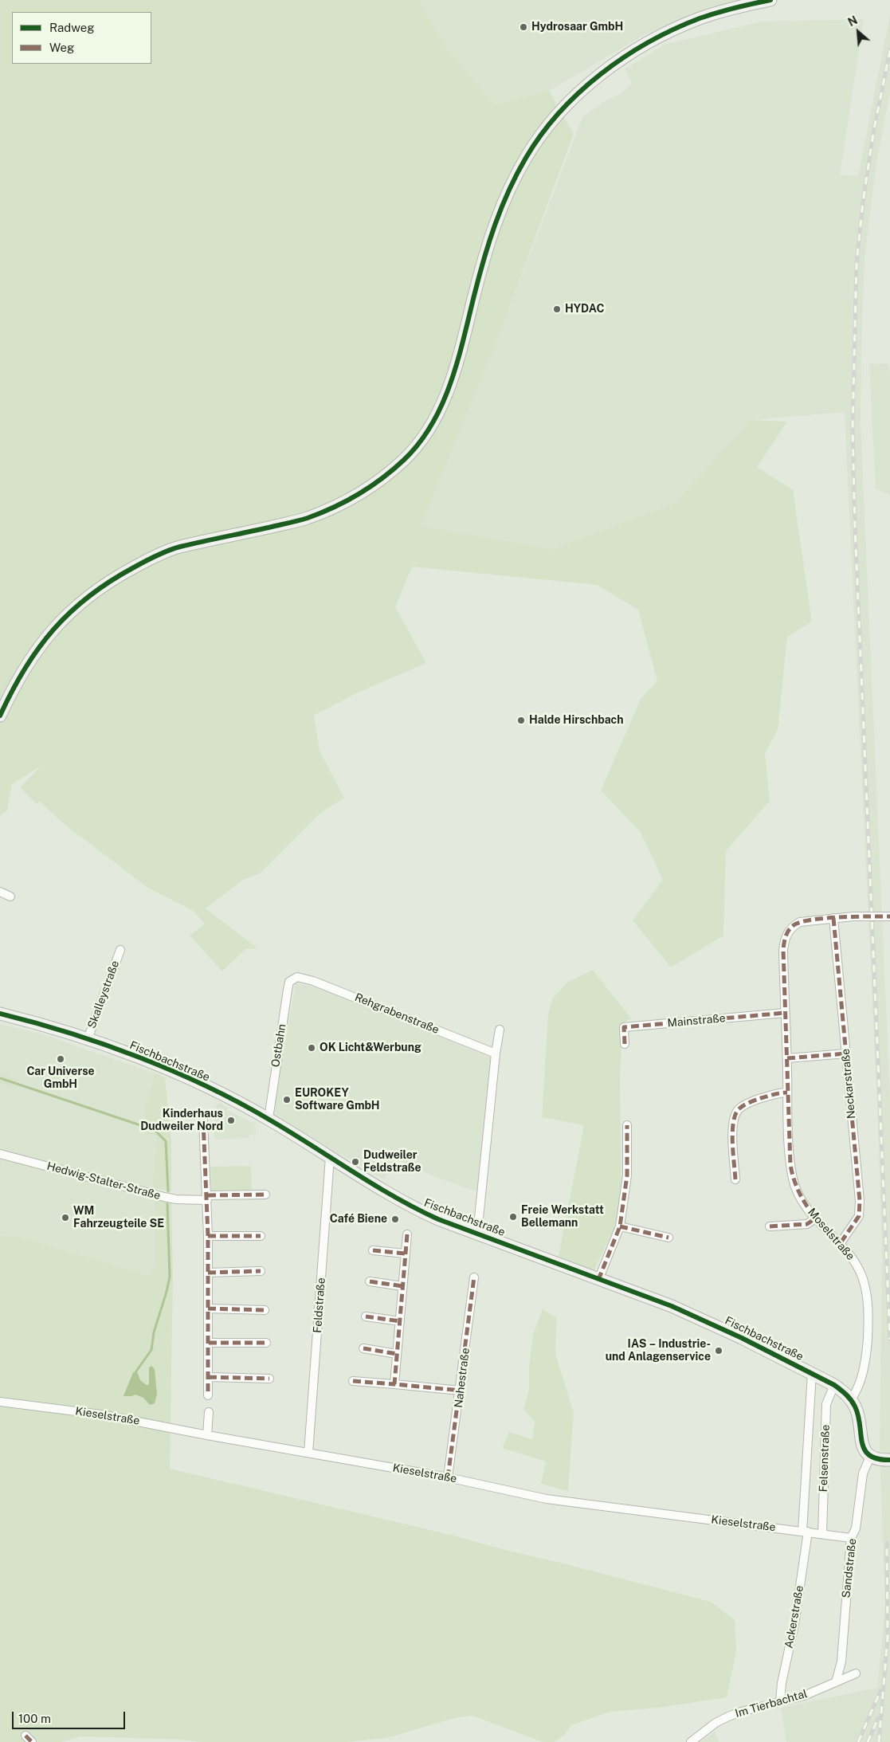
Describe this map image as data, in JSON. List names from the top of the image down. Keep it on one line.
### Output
{"streets":{"street":["Skalleystraße","Rehgrabenstraße","Mainstraße","Ostbahn","Fischbachstraße","Neckarstraße","Hedwig-Stalter-Straße","Moselstraße","Feldstraße","Nahestraße","Kieselstraße","Felsenstraße","Sandstraße","Ackerstraße","Im Tierbachtal"]},"crossings":[["Skalleystraße","Fischbachstraße"],["Rehgrabenstraße","Ostbahn"],["Mainstraße","Moselstraße"],["Ostbahn","Fischbachstraße"],["Fischbachstraße","Moselstraße"],["Fischbachstraße","Feldstraße"],["Fischbachstraße","Felsenstraße"],["Fischbachstraße","Sandstraße"],["Fischbachstraße","Ackerstraße"],["Neckarstraße","Moselstraße"],["Feldstraße","Kieselstraße"],["Nahestraße","Kieselstraße"],["Kieselstraße","Felsenstraße"],["Kieselstraße","Sandstraße"],["Kieselstraße","Ackerstraße"],["Sandstraße","Im Tierbachtal"],["Ackerstraße","Im Tierbachtal"]],"places":["Hydrosaar GmbH","HYDAC","Halde Hirschbach","OK Licht&Werbung","Car Universe GmbH","EUROKEY Software GmbH","Kinderhaus Dudweiler Nord","Dudweiler Feldstraße","Freie Werkstatt Bellemann","WM Fahrzeugteile SE","Café Biene","IAS – Industrie- und Anlagenservice"],"legend":["Radweg","Weg"],"scale_bar":"100 m","north":"top left"}
